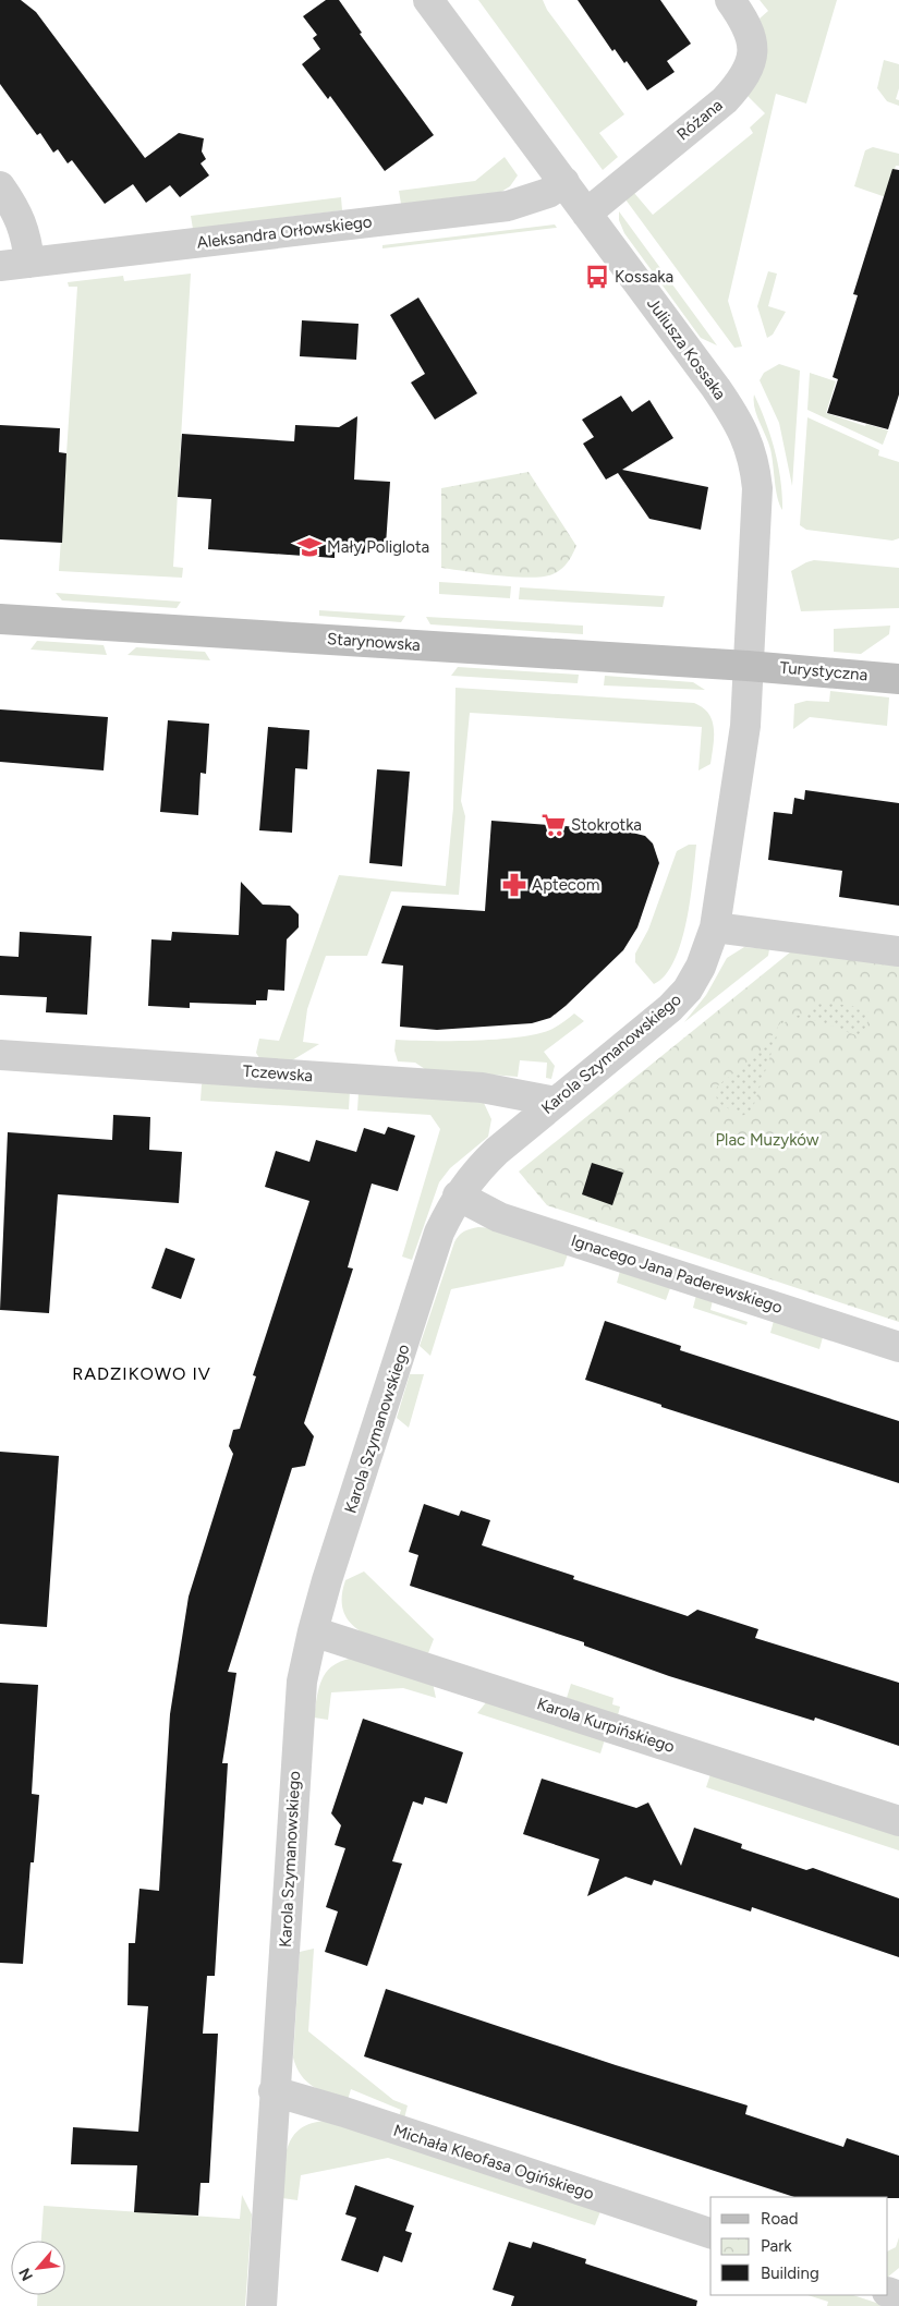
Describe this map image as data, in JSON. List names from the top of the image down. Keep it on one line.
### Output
{"streets":{"street":["Różana","Aleksandra Orłowskiego","Juliusza Kossaka","Starynowska","Turystyczna","Karola Szymanowskiego","Tczewska","Ignacego Jana Paderewskiego","Karola Kurpińskiego","Michała Kleofasa Ogińskiego"]},"crossings":[["Różana","Juliusza Kossaka"],["Aleksandra Orłowskiego","Juliusza Kossaka"],["Juliusza Kossaka","Starynowska"],["Juliusza Kossaka","Turystyczna"],["Juliusza Kossaka","Karola Szymanowskiego"],["Starynowska","Turystyczna"],["Starynowska","Karola Szymanowskiego"],["Turystyczna","Karola Szymanowskiego"],["Karola Szymanowskiego","Tczewska"],["Karola Szymanowskiego","Ignacego Jana Paderewskiego"],["Karola Szymanowskiego","Karola Kurpińskiego"],["Karola Szymanowskiego","Michała Kleofasa Ogińskiego"]],"districts":["RADZIKOWO IV"],"parks":["Plac Muzyków"],"places":{"bus stop":["Kossaka"],"school or university":["Mały Poliglota"],"supermarket":["Stokrotka"],"pharmacy":["Aptecom"]},"legend":["Road","Park","Building"],"north":"bottom left"}
